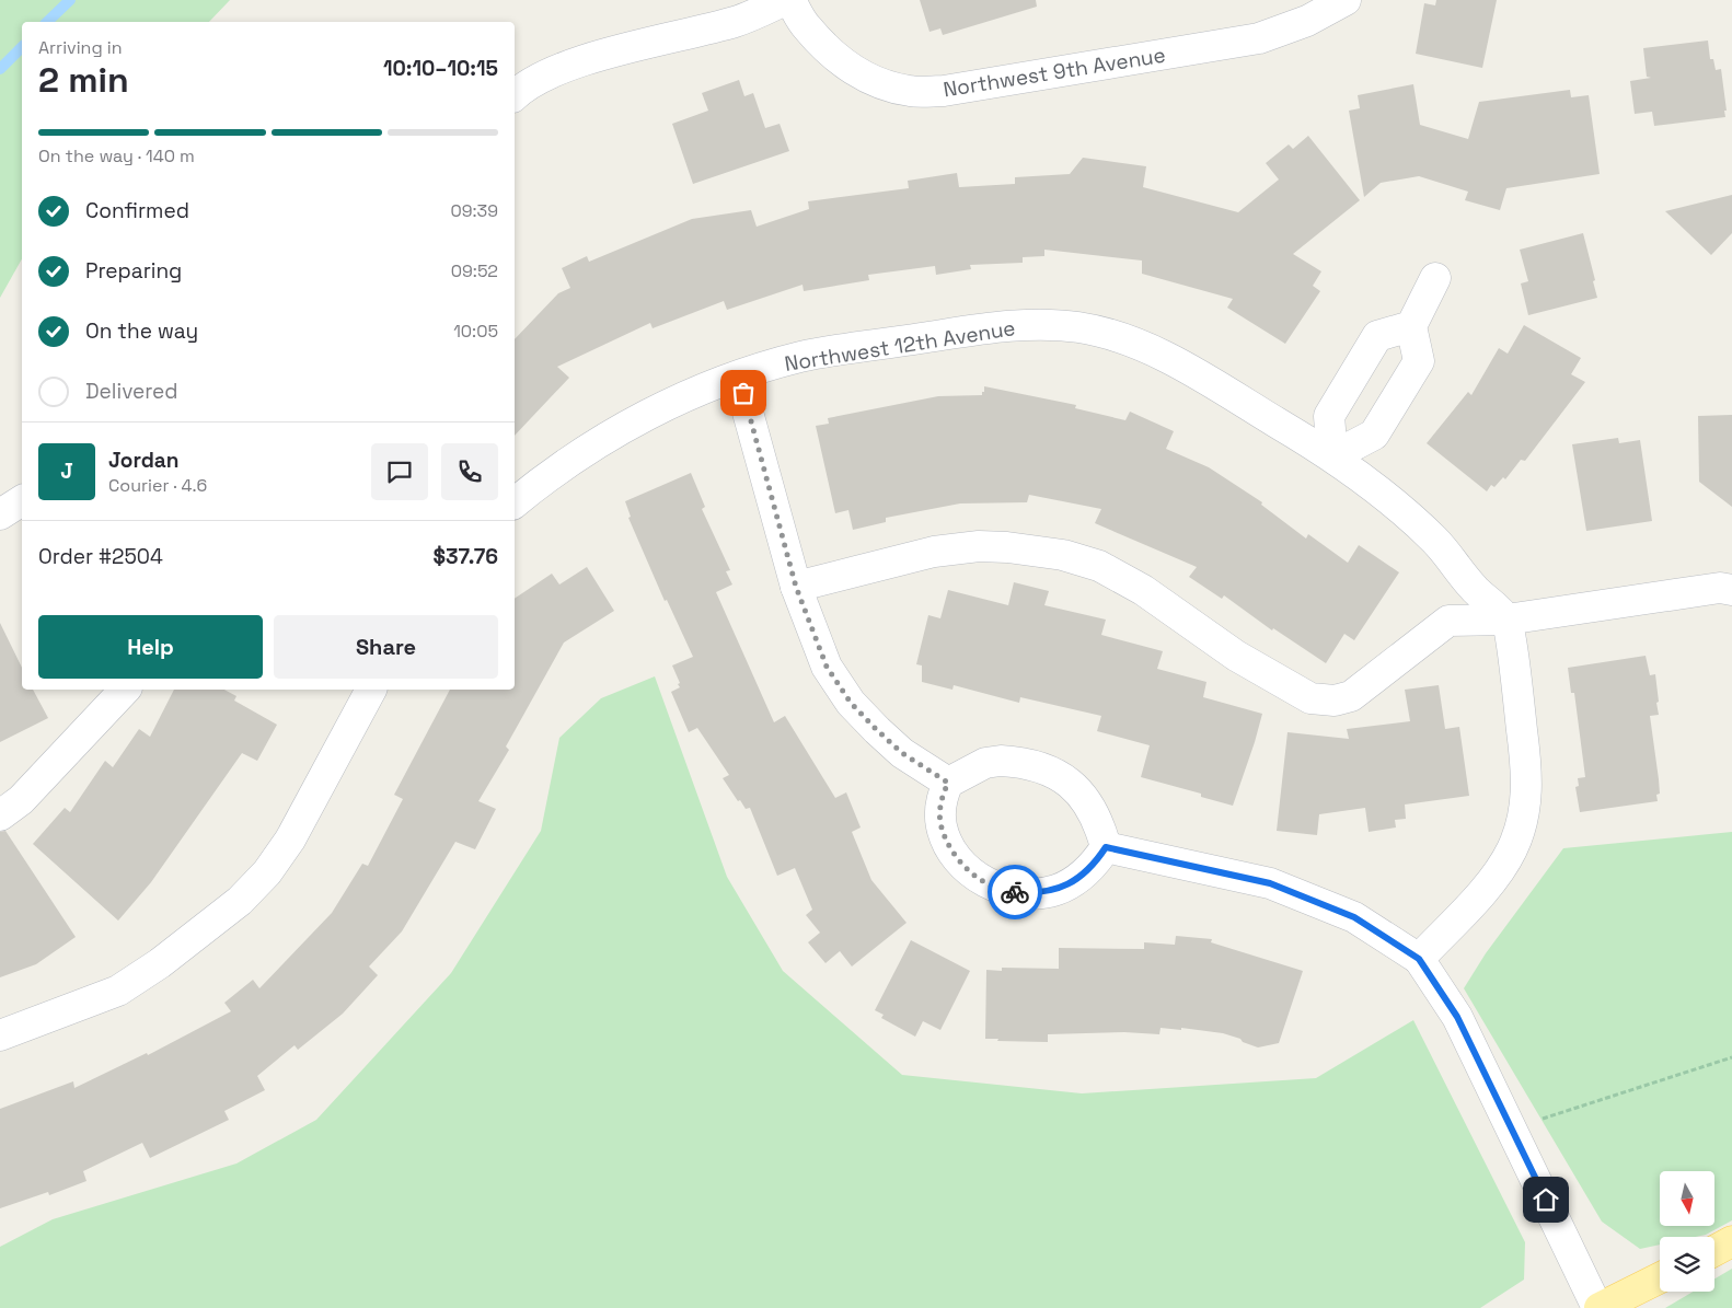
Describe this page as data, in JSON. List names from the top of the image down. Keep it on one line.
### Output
{"streets":{"street":["Northwest 9th Avenue","Northwest 12th Avenue"]},"north":"bottom","page":{"heading":["2 min","Arriving in","10:10–10:15"],"panel":["Jordan","Courier · 4.6","Order #2504","$37.76"],"bar":"On the way · 140 m","list":[["Confirmed","09:39"],["Preparing","09:52"],["On the way","10:05"],"Delivered"],"round":"J","buttons":["Help","Share"]}}
